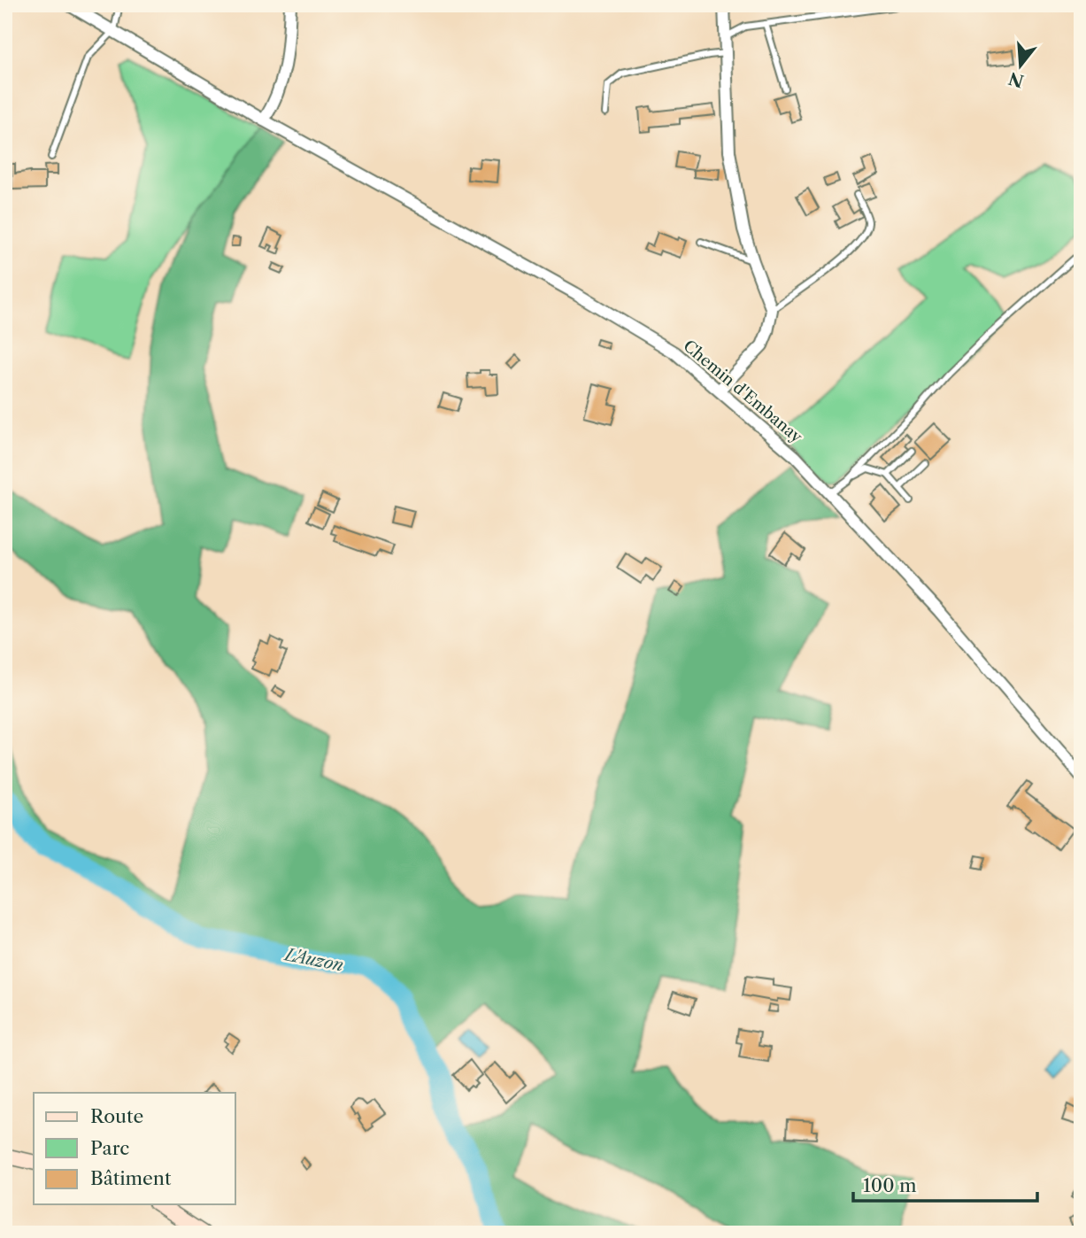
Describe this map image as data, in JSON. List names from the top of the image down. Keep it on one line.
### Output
{"streets":{"street":["Chemin d'Embanay"]},"water":["L'Auzon"],"legend":["Route","Parc","Bâtiment"],"scale_bar":"100 m","north":"bottom"}
